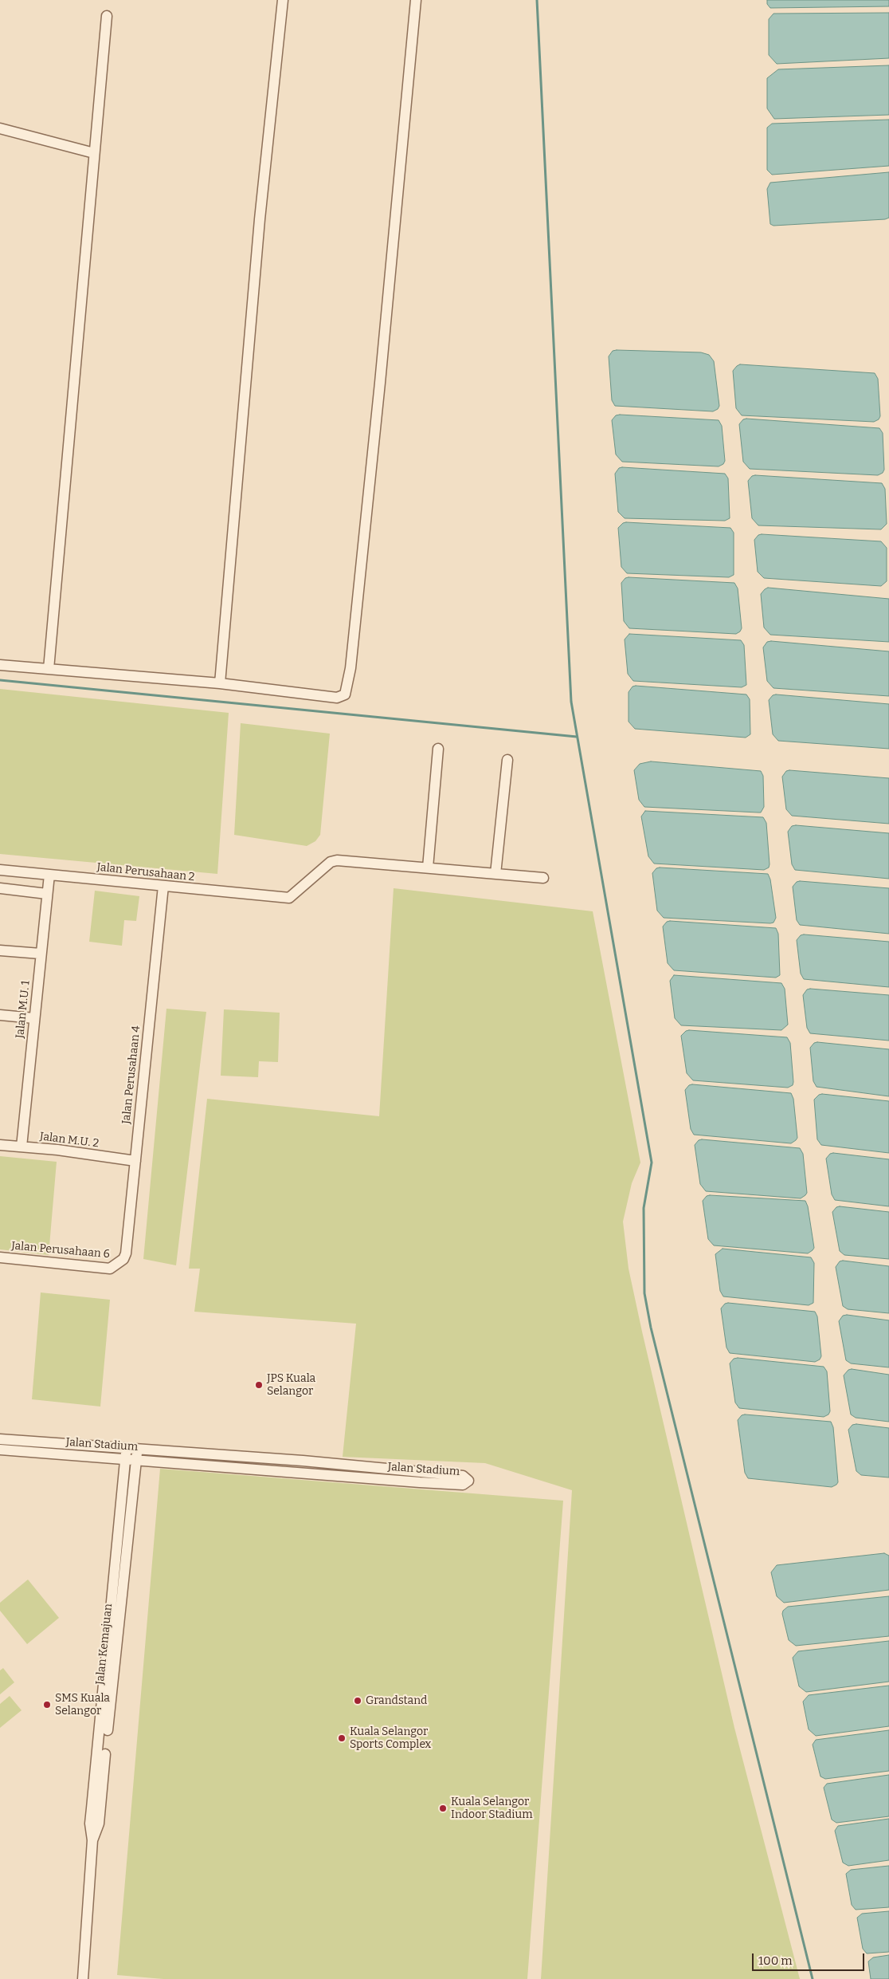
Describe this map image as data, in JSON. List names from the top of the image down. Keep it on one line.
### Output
{"streets":{"street":["Jalan Perusahaan 2","Jalan M.U. 1","Jalan Perusahaan 4","Jalan M.U. 2","Jalan Perusahaan 6","Jalan Stadium","Jalan Kemajuan"]},"crossings":[["Jalan Perusahaan 2","Jalan M.U. 1"],["Jalan Perusahaan 2","Jalan Perusahaan 4"],["Jalan M.U. 1","Jalan M.U. 2"],["Jalan Perusahaan 4","Jalan M.U. 2"],["Jalan Perusahaan 4","Jalan Perusahaan 6"],["Jalan Stadium","Jalan Kemajuan"]],"places":["JPS Kuala Selangor","Grandstand","SMS Kuala Selangor","Kuala Selangor Sports Complex","Kuala Selangor Indoor Stadium"],"scale_bar":"100 m"}
